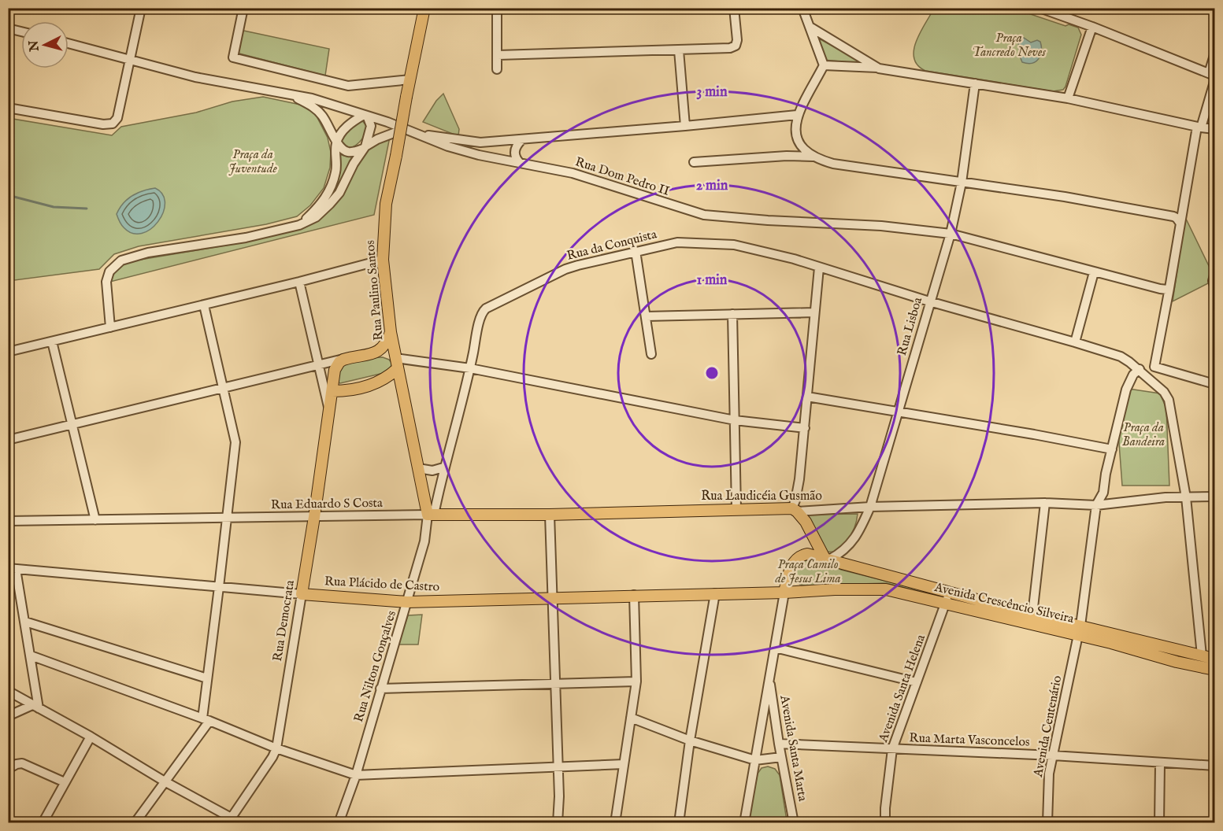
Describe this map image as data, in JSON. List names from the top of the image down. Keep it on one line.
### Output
{"streets":{"main road":["Rua Paulino Santos","Rua Laudicéia Gusmão","Rua Plácido de Castro","Avenida Crescêncio Silveira","Rua Democrata"],"street":["Rua Dom Pedro II","Rua da Conquista","Rua Lisboa","Rua Eduardo S Costa","Rua Nilton Gonçalves","Avenida Santa Helena","Avenida Centenário","Rua Marta Vasconcelos","Avenida Santa Marta"]},"crossings":[["Rua Dom Pedro II","Rua Lisboa"],["Rua da Conquista","Rua Paulino Santos"],["Rua da Conquista","Rua Lisboa"],["Rua da Conquista","Rua Laudicéia Gusmão"],["Rua da Conquista","Rua Eduardo S Costa"],["Rua da Conquista","Avenida Crescêncio Silveira"],["Rua da Conquista","Rua Nilton Gonçalves"],["Rua da Conquista","Avenida Centenário"],["Rua Paulino Santos","Rua Laudicéia Gusmão"],["Rua Paulino Santos","Rua Eduardo S Costa"],["Rua Paulino Santos","Rua Nilton Gonçalves"],["Rua Lisboa","Rua Laudicéia Gusmão"],["Rua Lisboa","Avenida Crescêncio Silveira"],["Rua Laudicéia Gusmão","Rua Eduardo S Costa"],["Rua Laudicéia Gusmão","Rua Nilton Gonçalves"],["Rua Laudicéia Gusmão","Avenida Centenário"],["Rua Eduardo S Costa","Rua Democrata"],["Rua Eduardo S Costa","Rua Nilton Gonçalves"],["Rua Plácido de Castro","Avenida Crescêncio Silveira"],["Rua Plácido de Castro","Rua Democrata"],["Rua Plácido de Castro","Rua Nilton Gonçalves"],["Avenida Crescêncio Silveira","Avenida Santa Helena"],["Avenida Crescêncio Silveira","Avenida Centenário"],["Avenida Santa Helena","Rua Marta Vasconcelos"],["Avenida Centenário","Rua Marta Vasconcelos"],["Rua Marta Vasconcelos","Avenida Santa Marta"]],"parks":["Praça Tancredo Neves","Praça da Juventude","Praça da Bandeira","Praça Camilo de Jesus Lima"],"north":"left","rings":["3 min","2 min","1 min"]}
